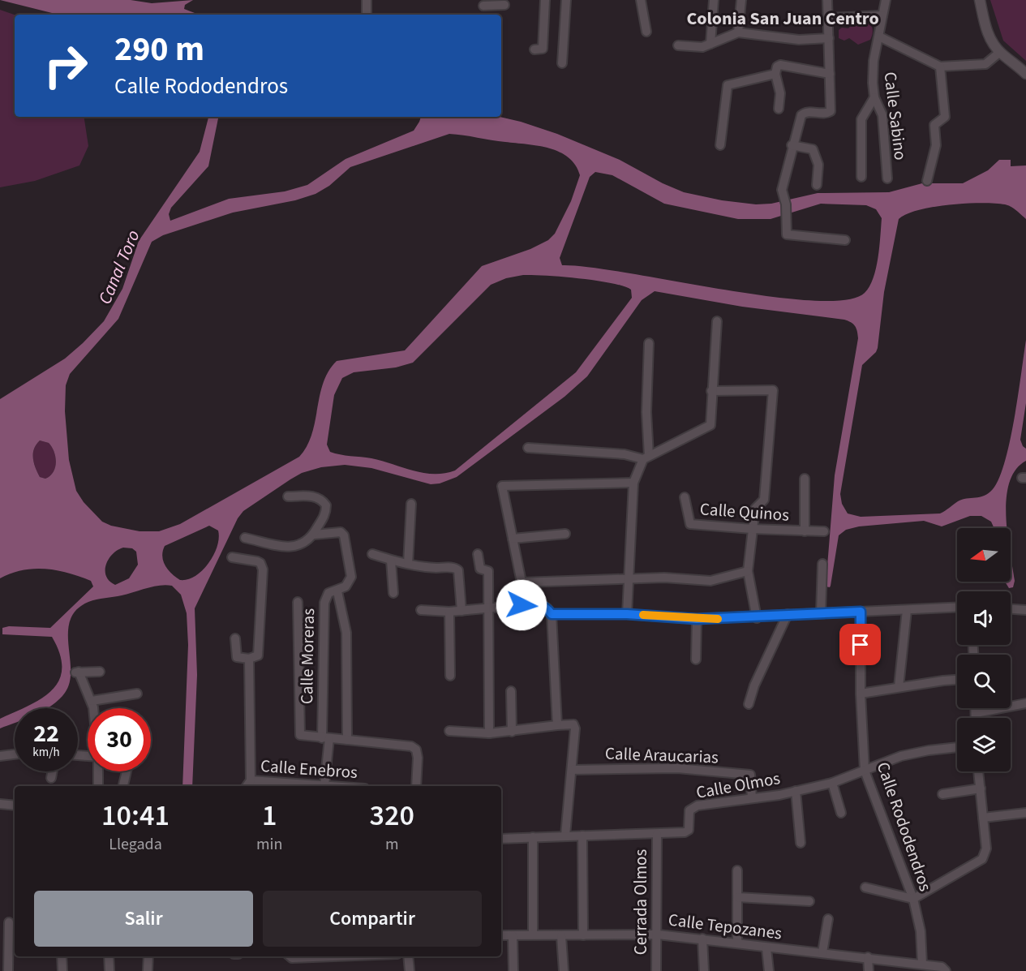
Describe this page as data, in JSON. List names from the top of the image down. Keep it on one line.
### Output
{"streets":{"street":["Calle Sabino","Calle Quinos","Calle Moreras","Calle Araucarias","Calle Enebros","Calle Olmos","Calle Rododendros","Cerrada Olmos","Calle Tepozanes"]},"crossings":[["Calle Araucarias","Calle Olmos"],["Calle Olmos","Calle Rododendros"],["Calle Olmos","Cerrada Olmos"],["Calle Rododendros","Calle Tepozanes"],["Cerrada Olmos","Calle Tepozanes"]],"districts":["Colonia San Juan Centro"],"water":["Canal Toro"],"north":"left","page":{"turn":["290 m","Calle Rododendros"],"speed":"22 km/h","limit":"30","eta":["10:41","Llegada","1","min","320","m"],"buttons":["Salir","Compartir"]}}
